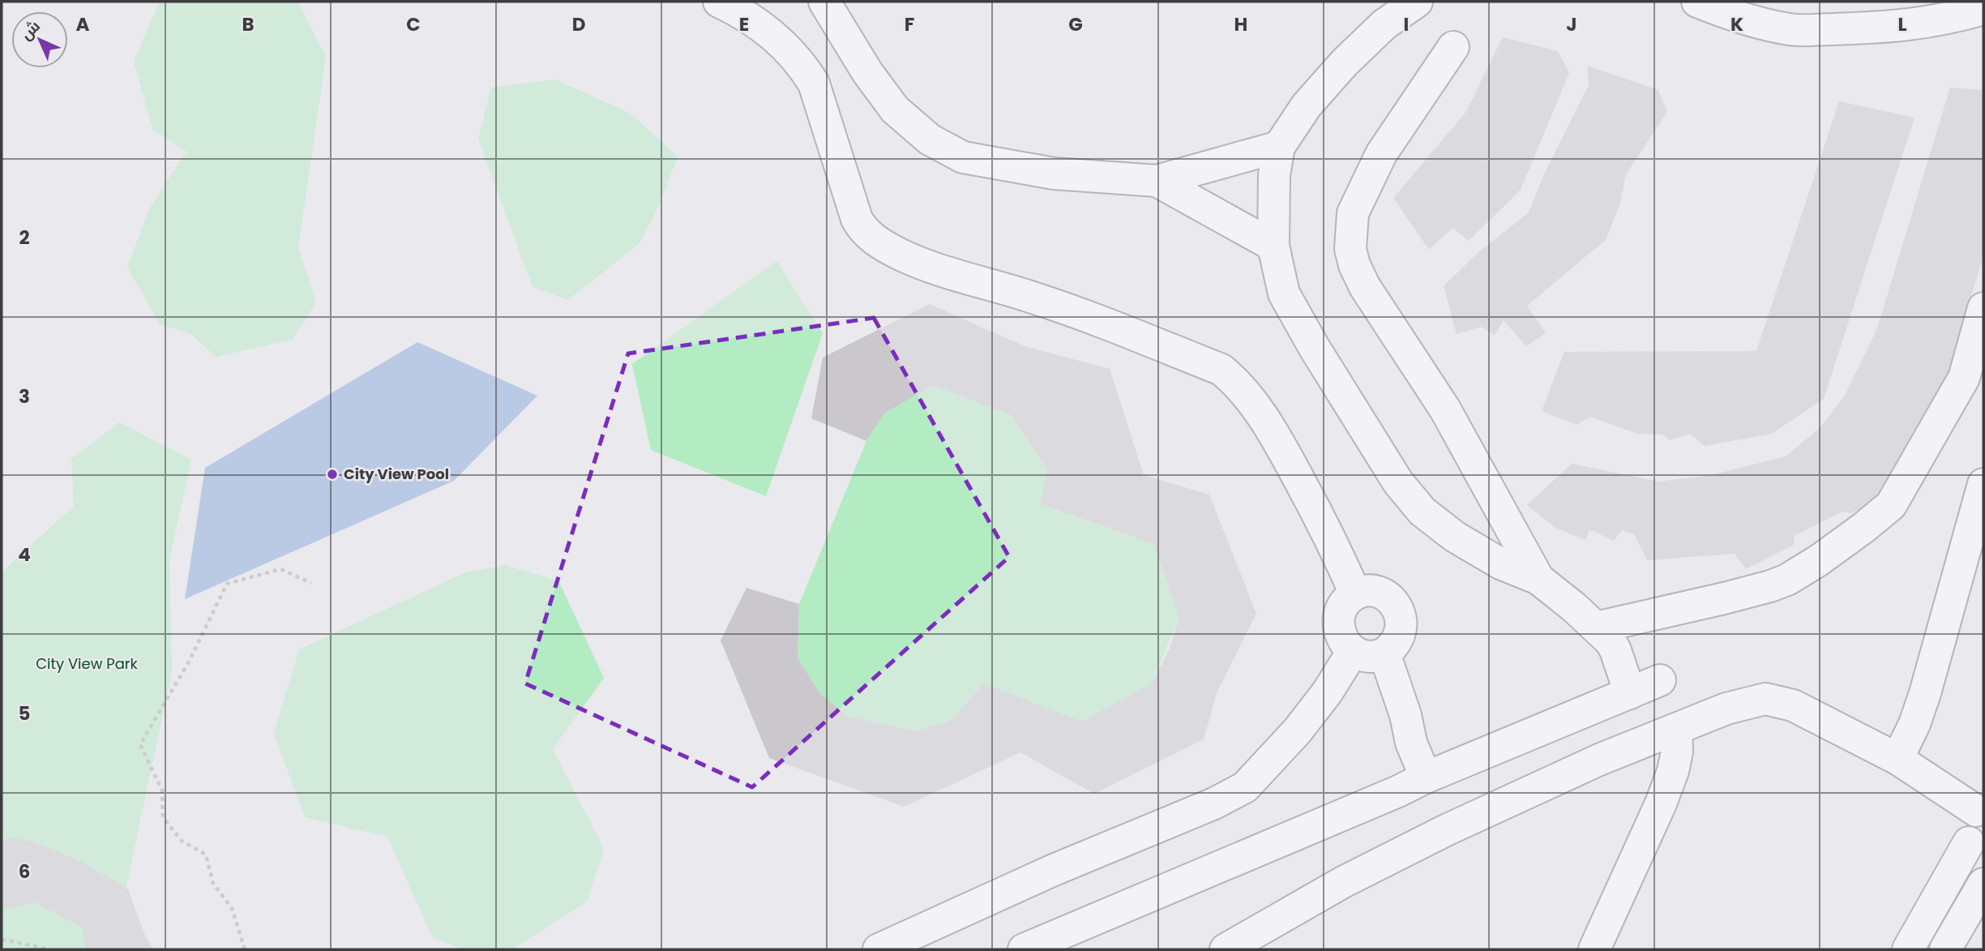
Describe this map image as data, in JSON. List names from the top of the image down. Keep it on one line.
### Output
{"parks":["City View Park"],"places":["City View Pool"],"north":"top left","grid":{"columns":["A","B","C","D","E","F","G","H","I","J","K","L"],"rows":["2","3","4","5","6"]}}
